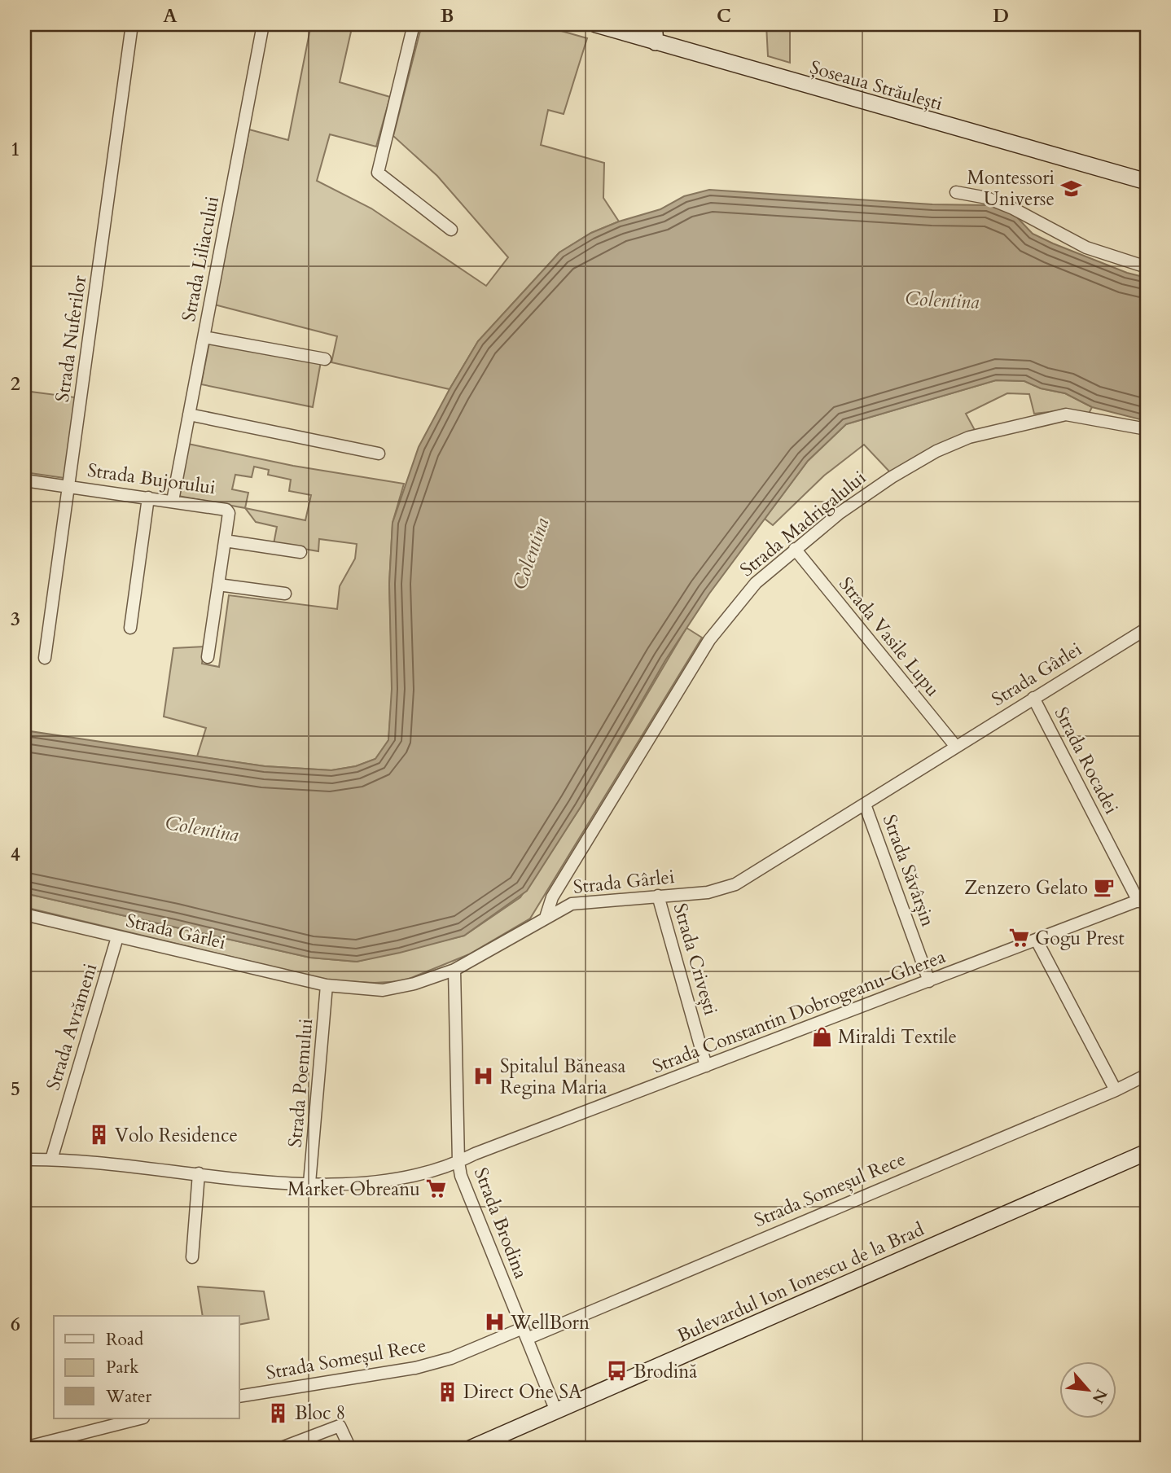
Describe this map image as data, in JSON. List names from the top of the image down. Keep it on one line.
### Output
{"streets":{"main road":["Șoseaua Străulești","Bulevardul Ion Ionescu de la Brad"],"street":["Strada Liliacului","Strada Nuferilor","Strada Bujorului","Strada Madrigalului","Strada Vasile Lupu","Strada Gârlei","Strada Rocadei","Strada Săvârșin","Strada Crivești","Strada Constantin Dobrogeanu-Gherea","Strada Avrămeni","Strada Poemului","Strada Someșul Rece","Strada Brodina"]},"crossings":[["Strada Liliacului","Strada Bujorului"],["Strada Nuferilor","Strada Bujorului"],["Strada Madrigalului","Strada Vasile Lupu"],["Strada Madrigalului","Strada Gârlei"],["Strada Vasile Lupu","Strada Gârlei"],["Strada Gârlei","Strada Rocadei"],["Strada Gârlei","Strada Săvârșin"],["Strada Gârlei","Strada Crivești"],["Strada Gârlei","Strada Avrămeni"],["Strada Gârlei","Strada Poemului"],["Strada Gârlei","Strada Brodina"],["Strada Rocadei","Strada Constantin Dobrogeanu-Gherea"],["Strada Săvârșin","Strada Constantin Dobrogeanu-Gherea"],["Strada Crivești","Strada Constantin Dobrogeanu-Gherea"],["Strada Constantin Dobrogeanu-Gherea","Strada Avrămeni"],["Strada Constantin Dobrogeanu-Gherea","Strada Poemului"],["Strada Constantin Dobrogeanu-Gherea","Strada Brodina"],["Strada Someșul Rece","Strada Brodina"],["Strada Brodina","Bulevardul Ion Ionescu de la Brad"]],"water":["Colentina"],"places":{"school or university":["Montessori Universe"],"cafe":["Zenzero Gelato"],"supermarket":["Gogu Prest","Market Obreanu"],"shop":["Miraldi Textile"],"hospital":["Spitalul Băneasa Regina Maria","WellBorn"],"building":["Volo Residence","Direct One SA","Bloc 8"],"bus stop":["Brodină"]},"legend":["Road","Park","Water"],"north":"bottom right","grid":{"columns":["A","B","C","D"],"rows":["1","2","3","4","5","6"]}}
